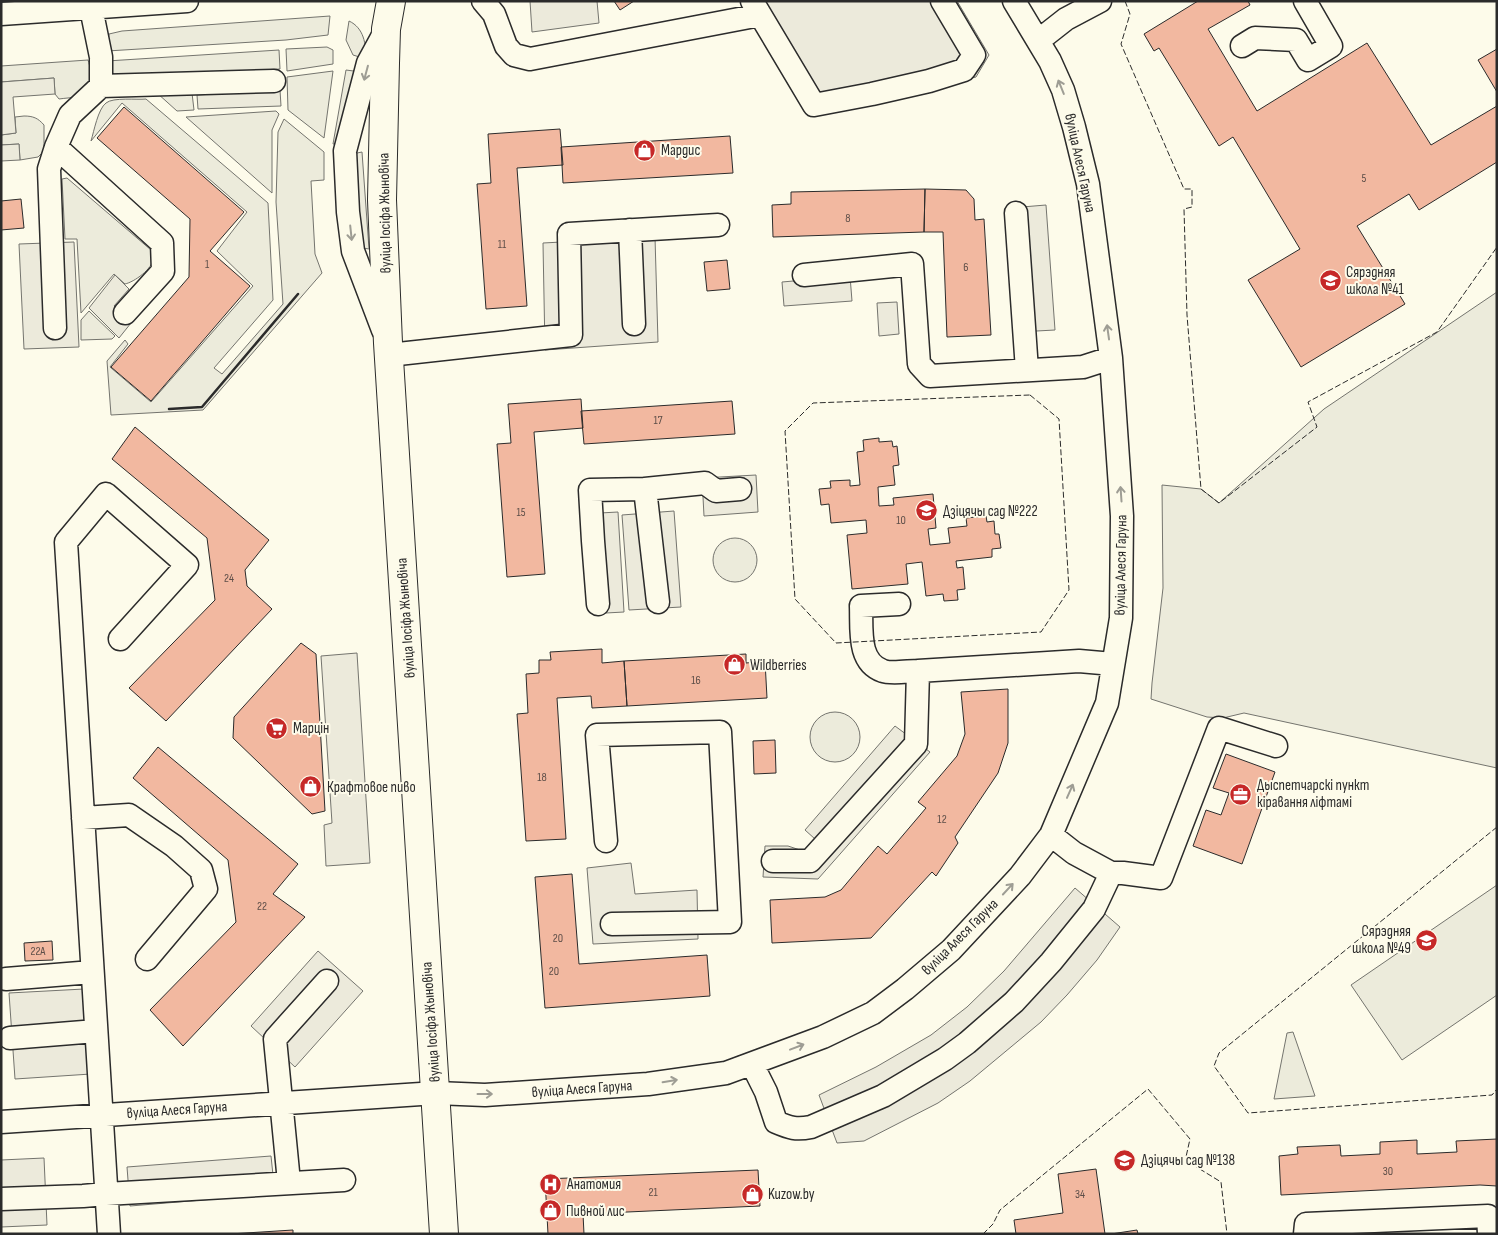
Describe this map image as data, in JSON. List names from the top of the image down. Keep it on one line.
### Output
{"streets":{"main road":["вуліца Іосіфа Жыновіча"],"street":["вуліца Алеся Гаруна"]},"crossings":[["вуліца Алеся Гаруна","вуліца Іосіфа Жыновіча"]],"places":{"shop":["Мардис","Wildberries","Крафтовое пиво","Kuzow.by","Пивной лис"],"school or university":["Сярэдняя школа №41","Дзіцячы сад №222","Сярэдняя школа №49","Дзіцячы сад №138"],"supermarket":["Марцін"],"office":["Дыспетчарскі пункт кіравання ліфтамі"],"hospital":["Анатомия"]},"house_numbers":["5","8","11","1","6","17","15","10","24","16","18","12","22","20","22А","20","30","21","34"]}
